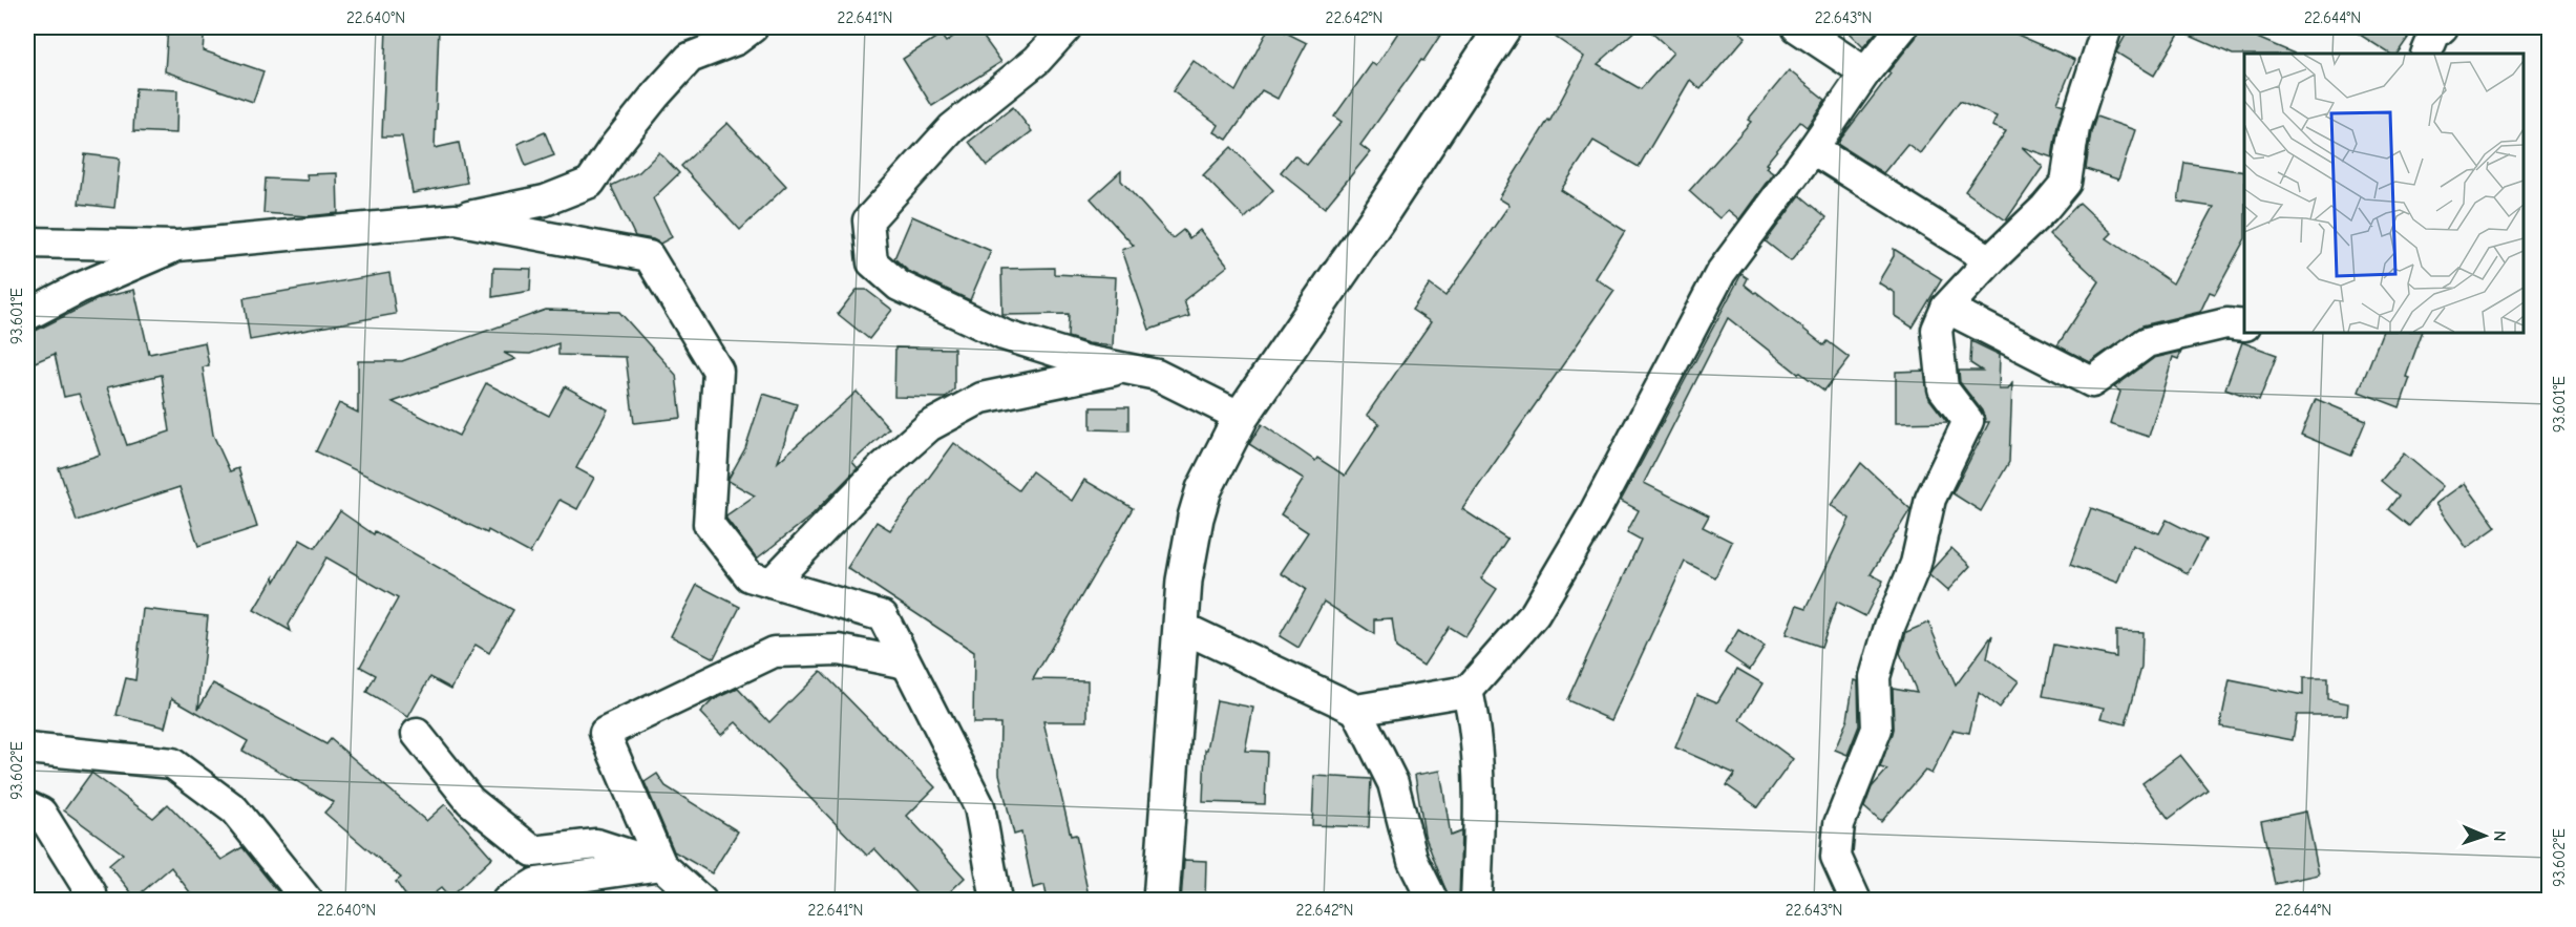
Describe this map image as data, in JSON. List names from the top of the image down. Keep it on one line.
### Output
{"north":"right","coordinates":["22.640°N","22.641°N","22.642°N","22.643°N","22.644°N","93.601°E","93.602°E"]}
